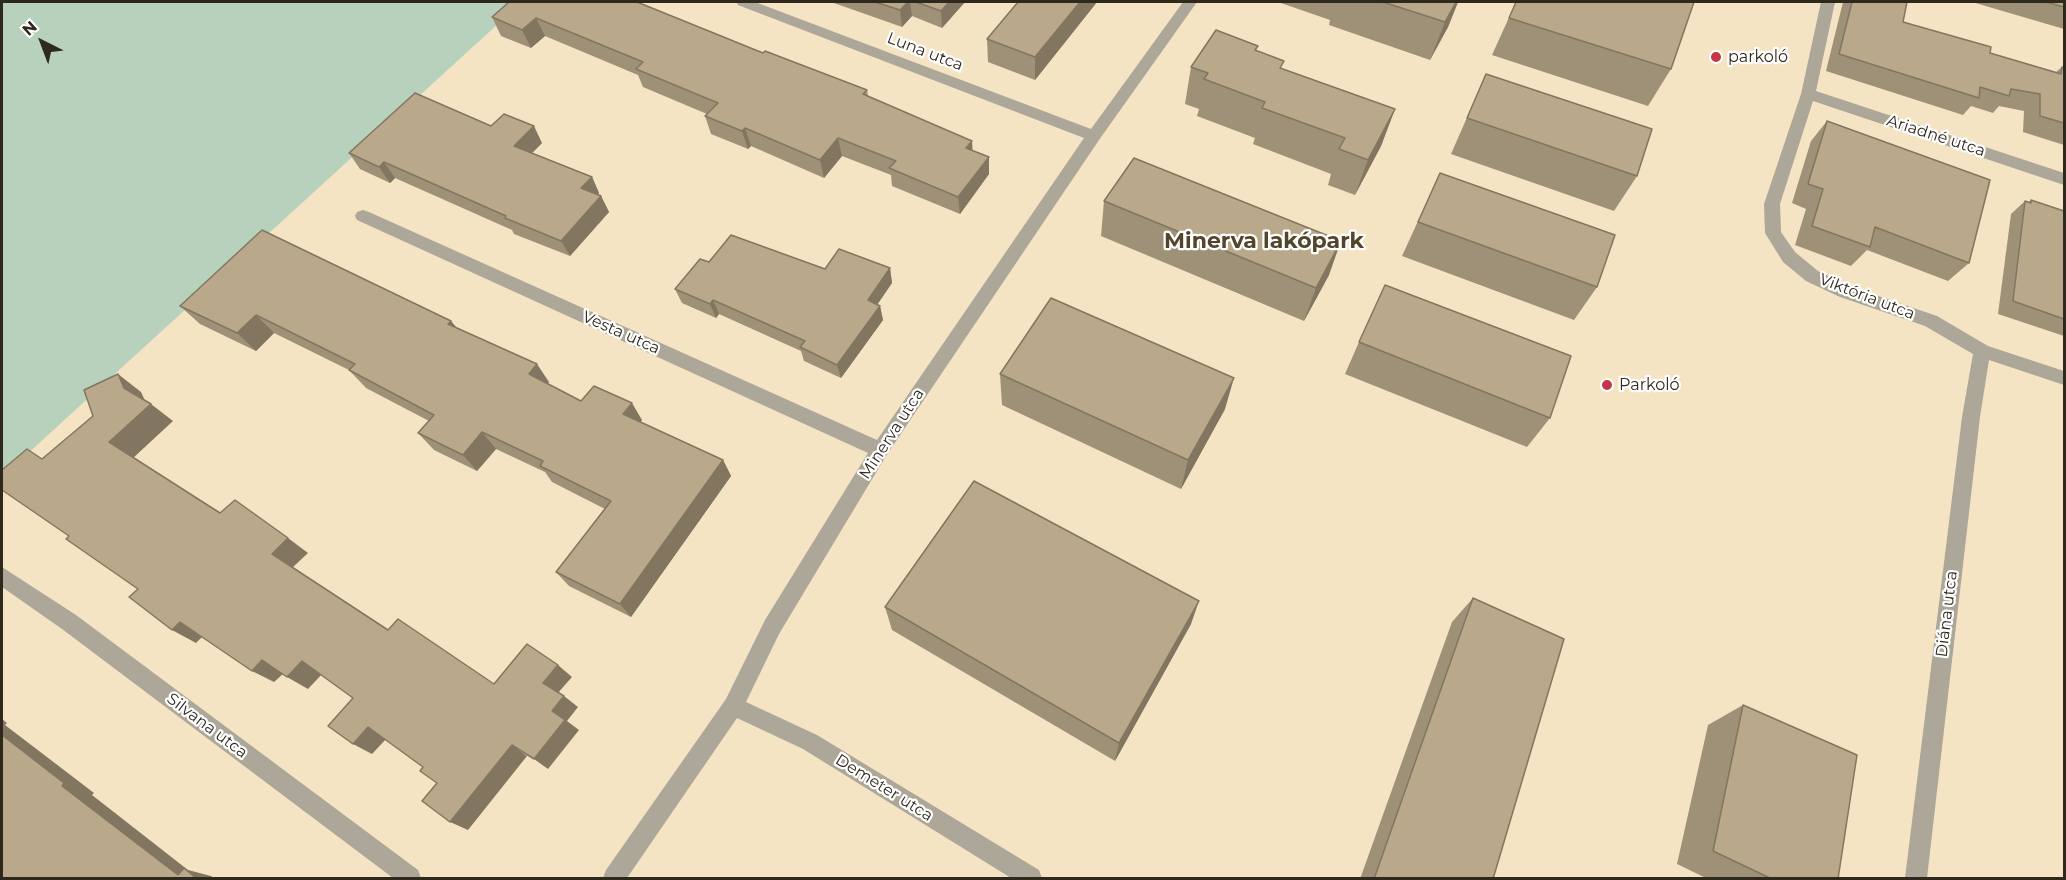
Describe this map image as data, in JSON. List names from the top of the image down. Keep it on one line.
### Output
{"streets":{"street":["Luna utca","Ariadné utca","Viktória utca","Vesta utca","Minerva utca","Diána utca","Silvana utca","Demeter utca"]},"crossings":[["Luna utca","Minerva utca"],["Ariadné utca","Viktória utca"],["Viktória utca","Diána utca"],["Vesta utca","Minerva utca"],["Minerva utca","Demeter utca"]],"districts":["Minerva lakópark"],"places":["parkoló","Parkoló"],"north":"top left"}
